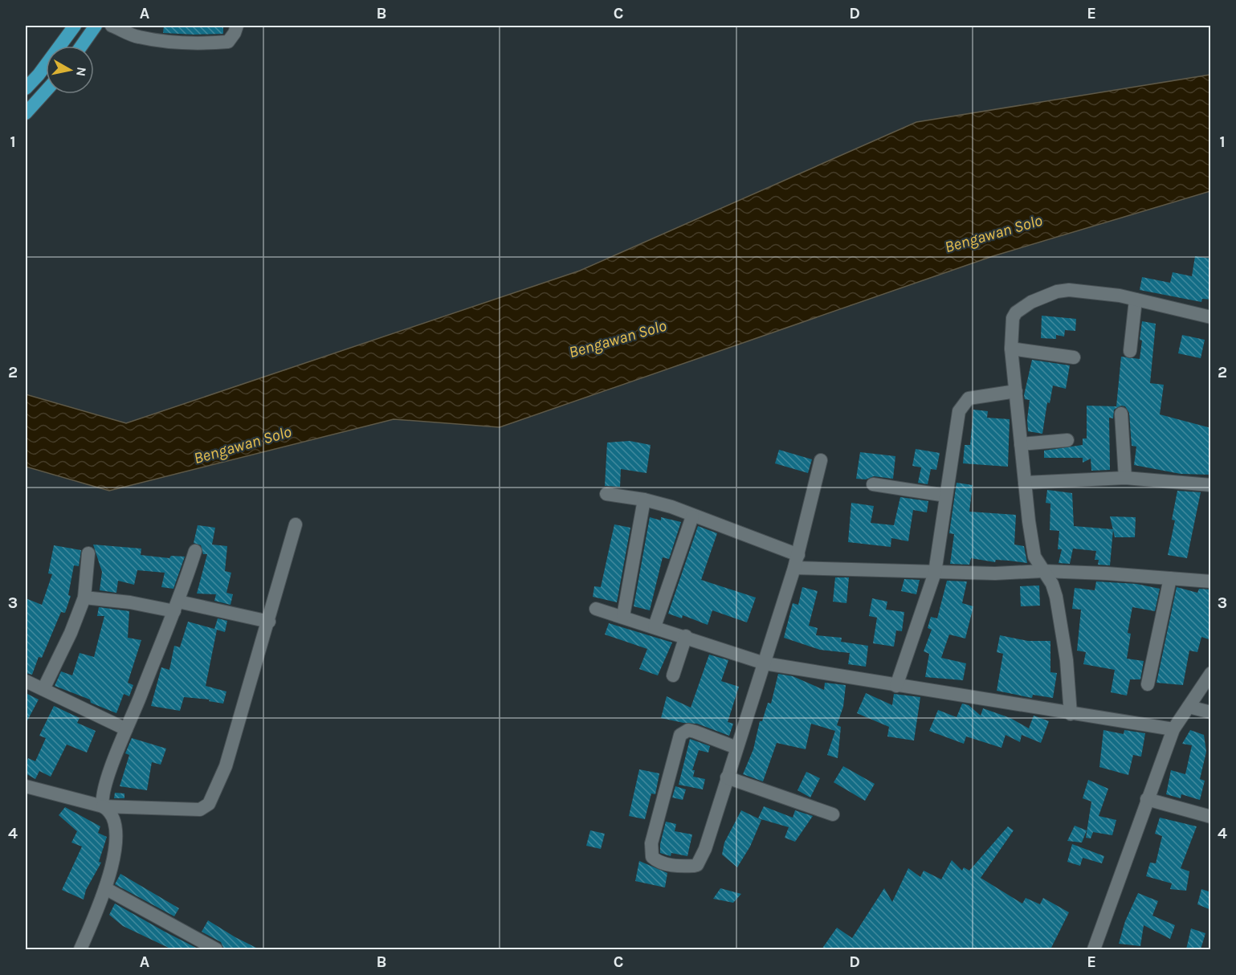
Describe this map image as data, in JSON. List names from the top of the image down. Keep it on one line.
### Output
{"water":["Bengawan Solo"],"north":"right","grid":{"columns":["A","B","C","D","E"],"rows":["1","2","3","4"]}}
